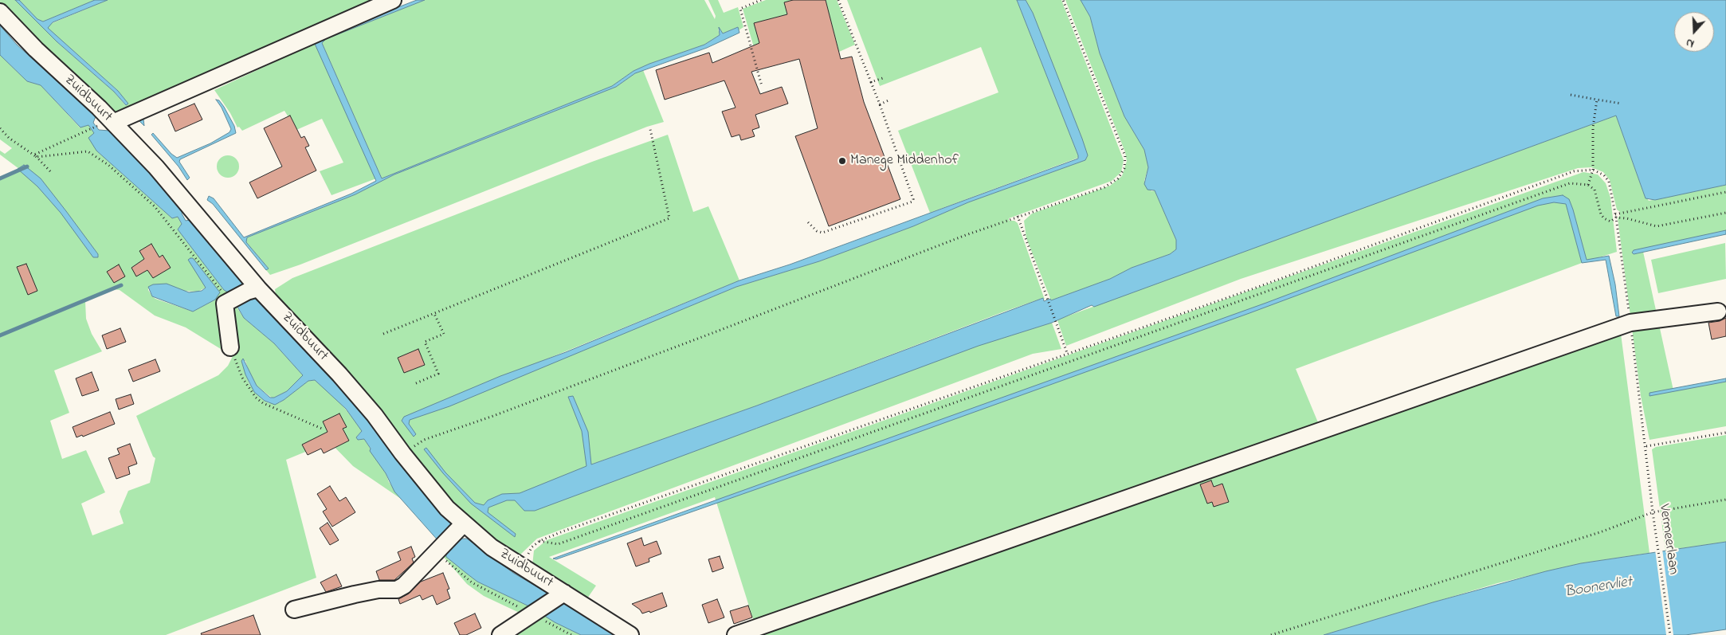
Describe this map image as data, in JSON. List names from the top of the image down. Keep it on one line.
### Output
{"streets":{"street":["Zuidbuurt"],"path":["Vermeerlaan"]},"water":["Boonervliet"],"places":["Manege Middenhof"],"north":"bottom"}
